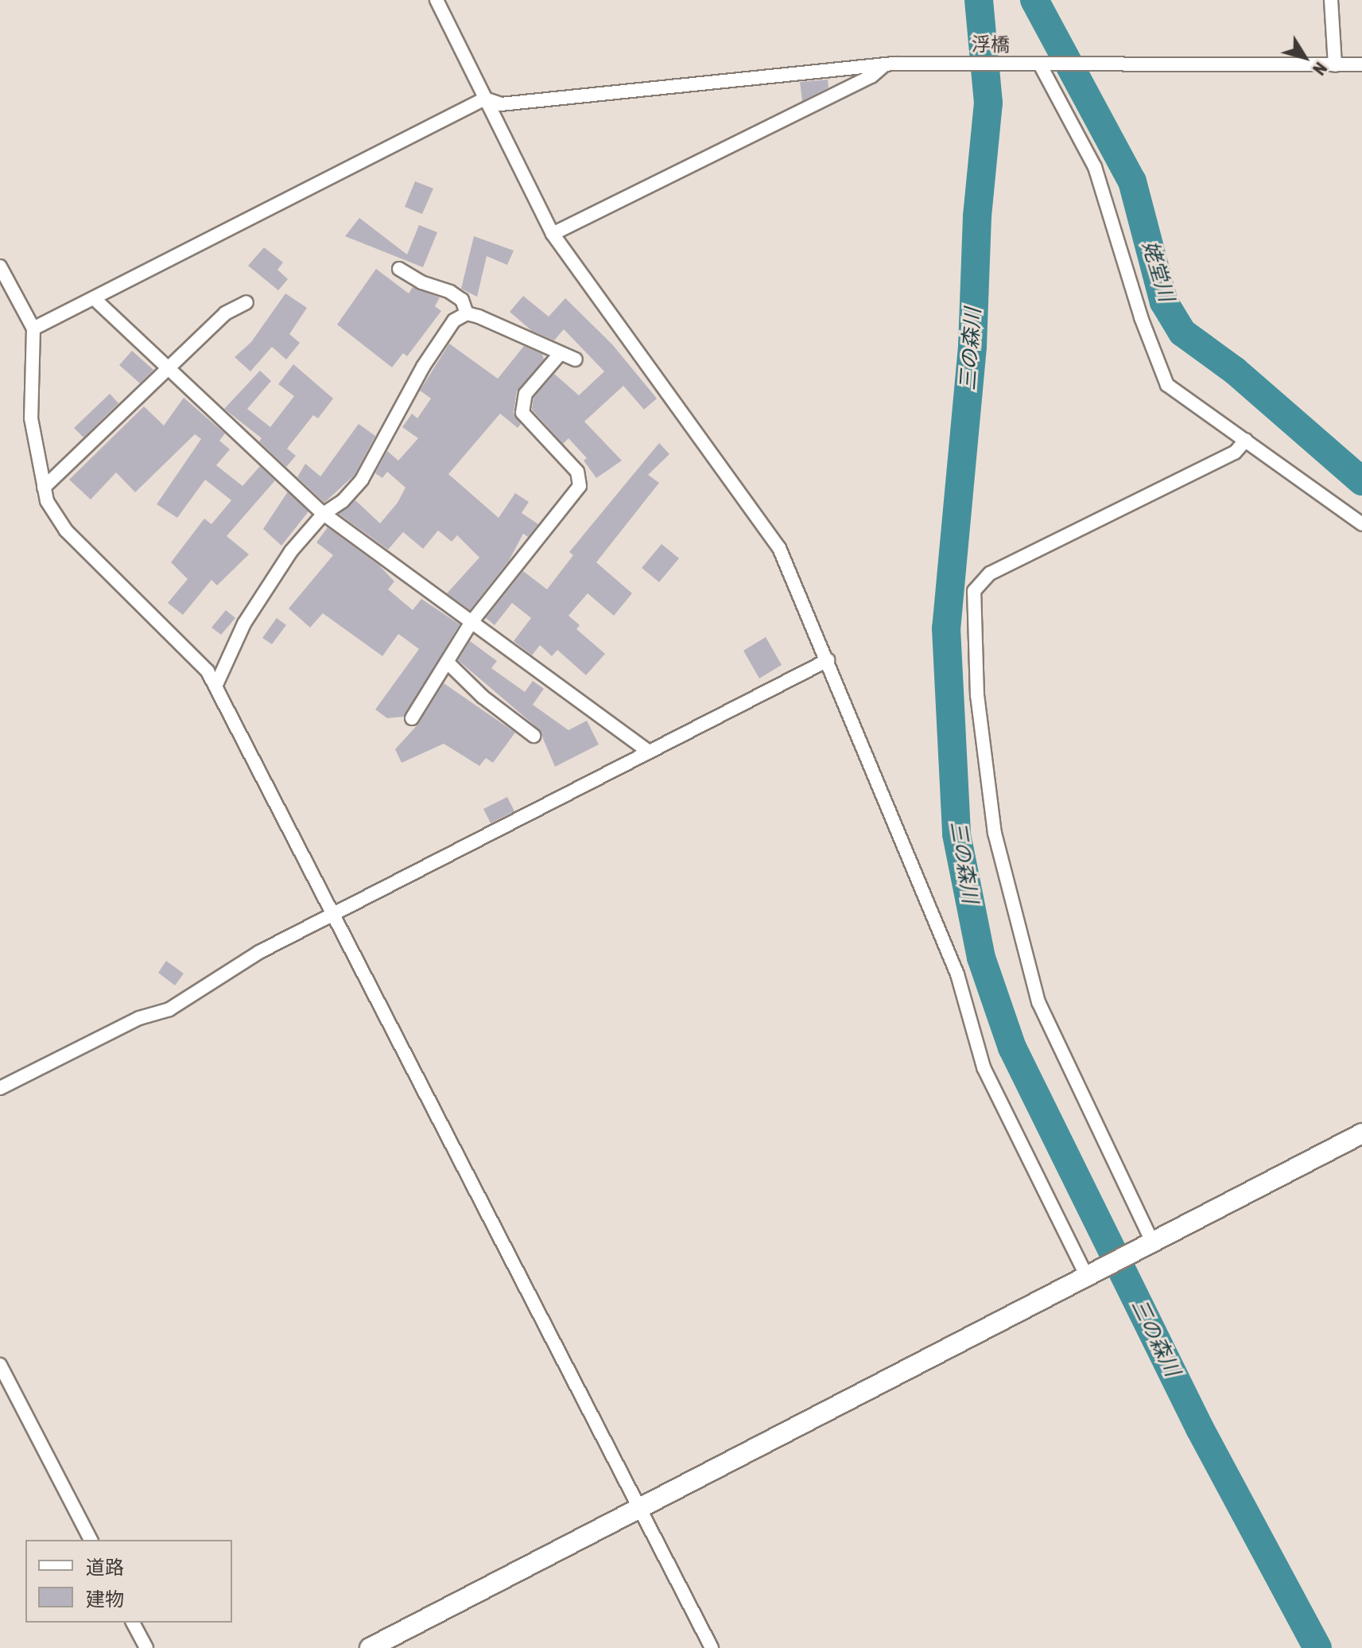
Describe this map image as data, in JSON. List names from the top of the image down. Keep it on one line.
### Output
{"streets":{"street":["浮橋"]},"water":["姥堂川","三の森川"],"legend":["道路","建物"],"north":"bottom right"}
